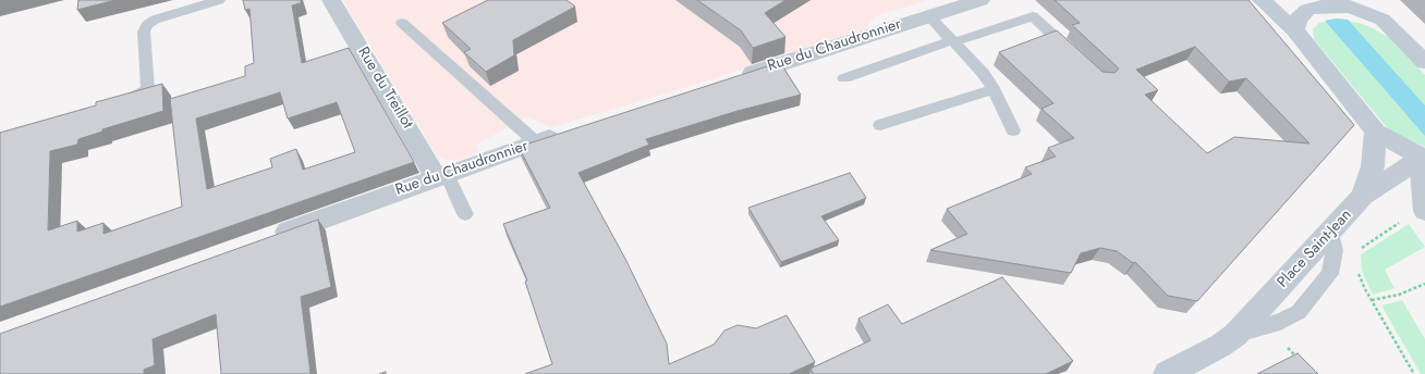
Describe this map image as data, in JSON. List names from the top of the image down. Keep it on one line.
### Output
{"streets":{"main road":["Place Saint-Jean"],"street":["Rue du Chaudronnier","Rue du Treillot"]},"crossings":[["Rue du Chaudronnier","Rue du Treillot"]]}
